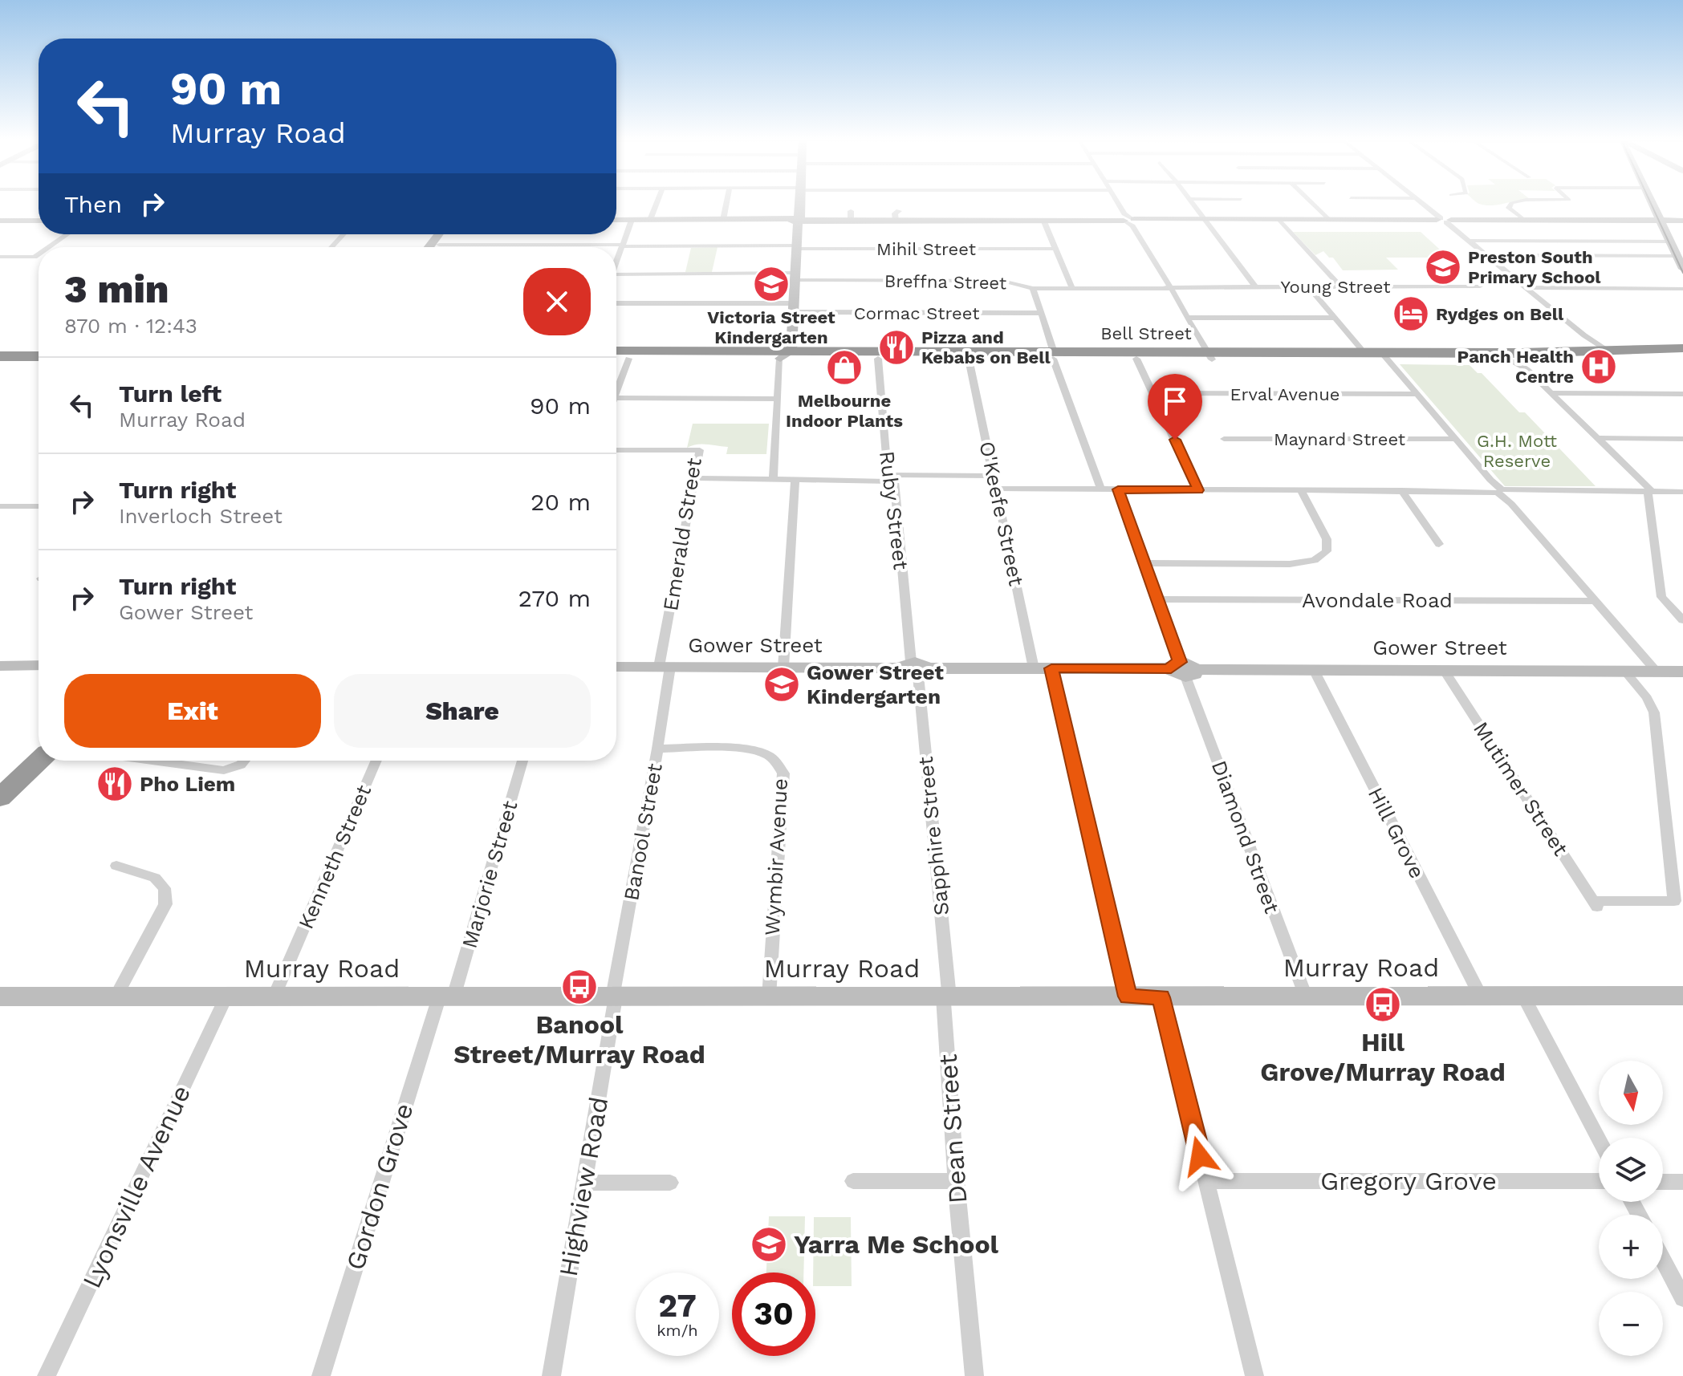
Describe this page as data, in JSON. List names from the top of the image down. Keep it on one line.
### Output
{"streets":{"highway":["Bell Street"],"street":["Mihil Street","Breffna Street","Young Street","Cormac Street","Erval Avenue","Maynard Street","Ruby Street","O'Keefe Street","Emerald Street","Avondale Road","Gower Street","Mutimer Street","Banool Street","Hill Grove","Sapphire Street","Diamond Street","Kenneth Street","Wymbir Avenue","Marjorie Street","Murray Road","Dean Street","Gregory Grove","Lyonsville Avenue","Gordon Grove","Highview Road"]},"crossings":[["Breffna Street","Young Street"],["Bell Street","Ruby Street"],["Bell Street","O'Keefe Street"],["Ruby Street","Gower Street"],["Ruby Street","Sapphire Street"],["O'Keefe Street","Gower Street"],["O'Keefe Street","Murray Road"],["Emerald Street","Gower Street"],["Emerald Street","Banool Street"],["Avondale Road","Diamond Street"],["Gower Street","Mutimer Street"],["Gower Street","Banool Street"],["Gower Street","Hill Grove"],["Gower Street","Sapphire Street"],["Gower Street","Diamond Street"],["Banool Street","Wymbir Avenue"],["Banool Street","Murray Road"],["Banool Street","Highview Road"],["Hill Grove","Murray Road"],["Sapphire Street","Murray Road"],["Sapphire Street","Dean Street"],["Diamond Street","Murray Road"],["Kenneth Street","Murray Road"],["Wymbir Avenue","Murray Road"],["Marjorie Street","Murray Road"],["Marjorie Street","Gordon Grove"],["Murray Road","Dean Street"],["Murray Road","Lyonsville Avenue"],["Murray Road","Gordon Grove"],["Murray Road","Highview Road"]],"parks":["G.H. Mott Reserve"],"places":{"school or university":["Preston South Primary School","Victoria Street Kindergarten","Gower Street Kindergarten","Yarra Me School"],"hotel":["Rydges on Bell"],"restaurant":["Pizza and Kebabs on Bell","Pho Liem"],"hospital":["Panch Health Centre"],"shop":["Melbourne Indoor Plants"],"bus stop":["Banool Street/Murray Road","Hill Grove/Murray Road"]},"north":"bottom","page":{"turn":["90 m","Murray Road"],"then":"Then","heading":["3 min","870 m · 12:43"],"list":[{"name":"Turn left","note":"Murray Road","value":"90 m"},{"name":"Turn right","note":"Inverloch Street","value":"20 m"},{"name":"Turn right","note":"Gower Street","value":"270 m"}],"buttons":["Exit","Share"],"map_buttons":["+","−"],"speed":"27 km/h","limit":"30"}}
